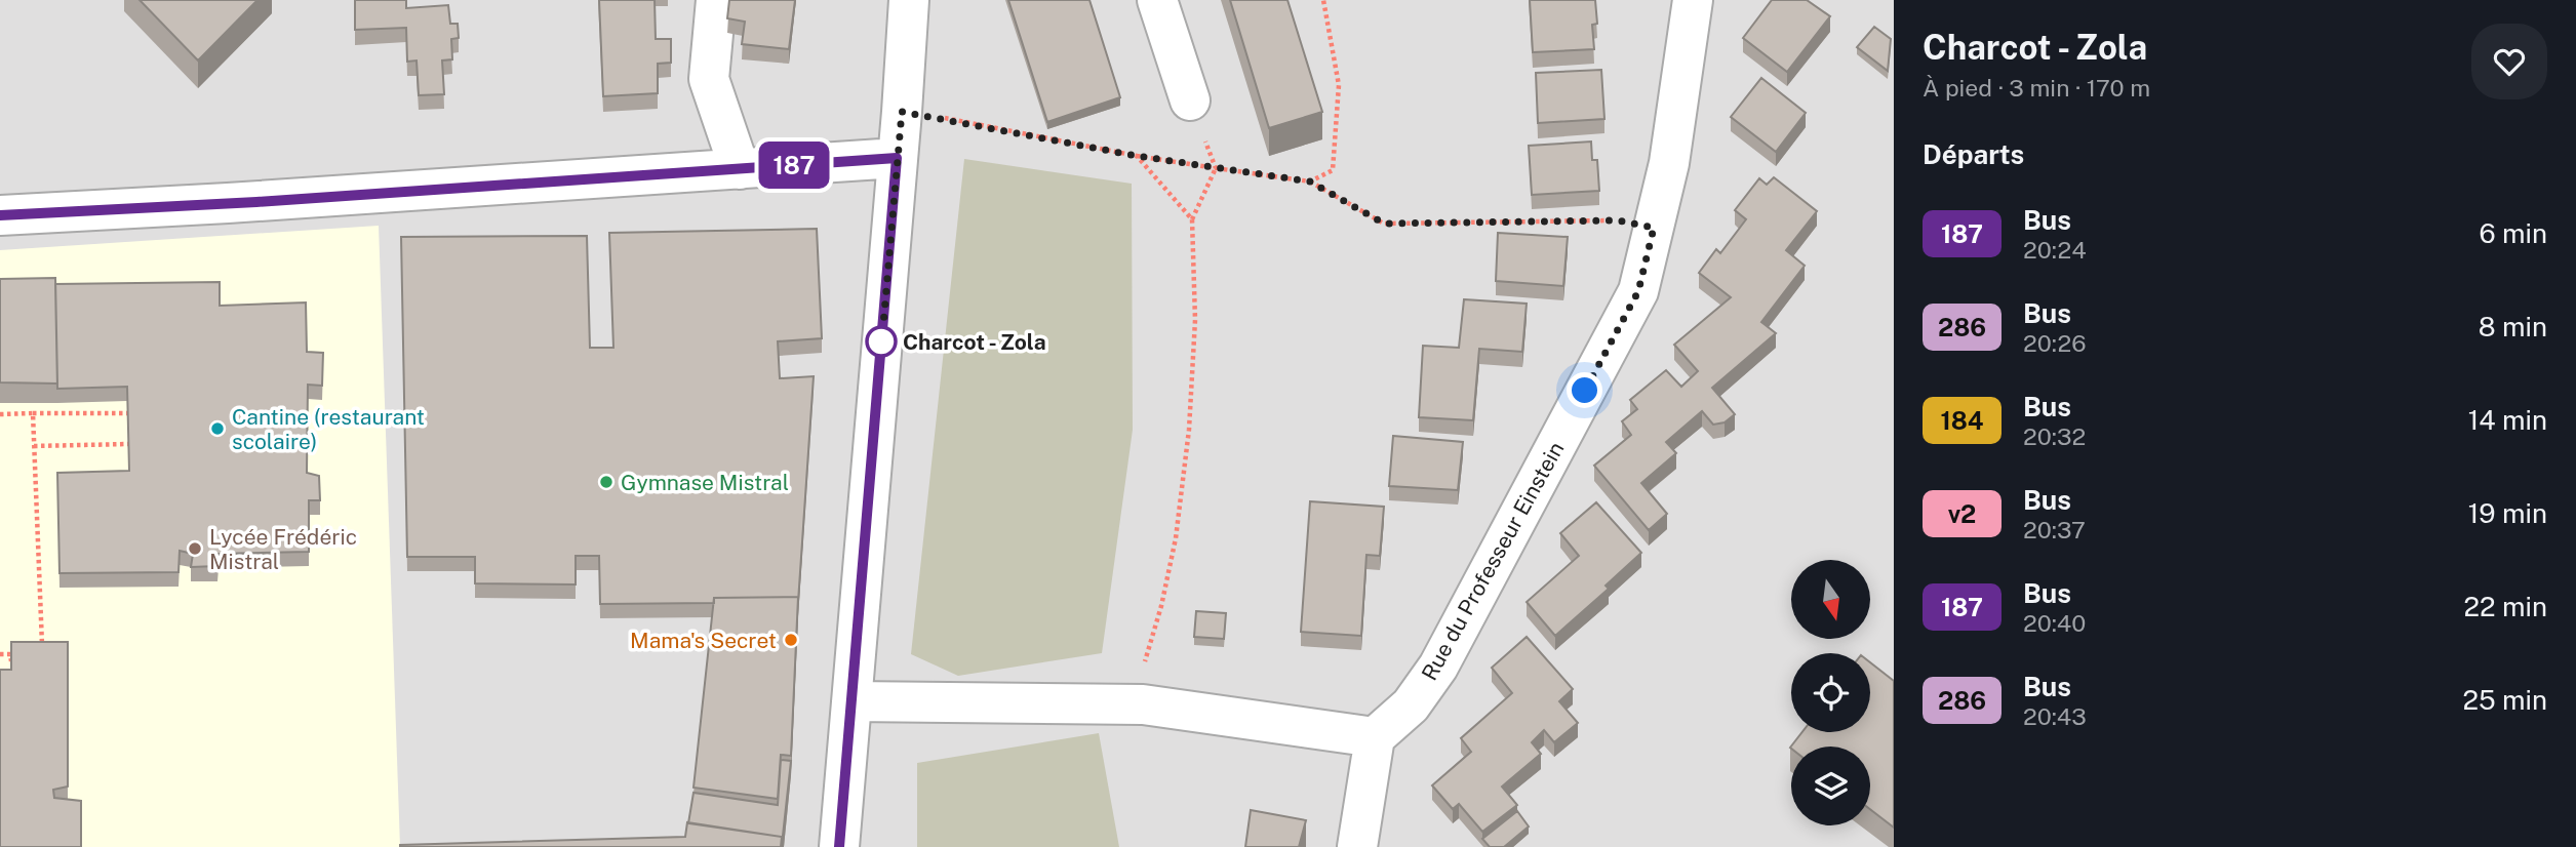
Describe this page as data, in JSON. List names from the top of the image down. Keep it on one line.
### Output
{"streets":{"street":["Rue du Professeur Einstein"]},"places":["Charcot - Zola","Cantine (restaurant scolaire)","Gymnase Mistral","Lycée Frédéric Mistral","Mama's Secret"],"lines":["bus line 187"],"north":"bottom","page":{"on_map":"187","heading":[["Charcot - Zola","À pied · 3 min · 170 m"],"Départs"],"list":[{"mark":"187","name":"Bus","note":"20:24","value":"6 min"},{"mark":"286","name":"Bus","note":"20:26","value":"8 min"},{"mark":"184","name":"Bus","note":"20:32","value":"14 min"},{"mark":"v2","name":"Bus","note":"20:37","value":"19 min"},{"mark":"187","name":"Bus","note":"20:40","value":"22 min"},{"mark":"286","name":"Bus","note":"20:43","value":"25 min"}]}}
